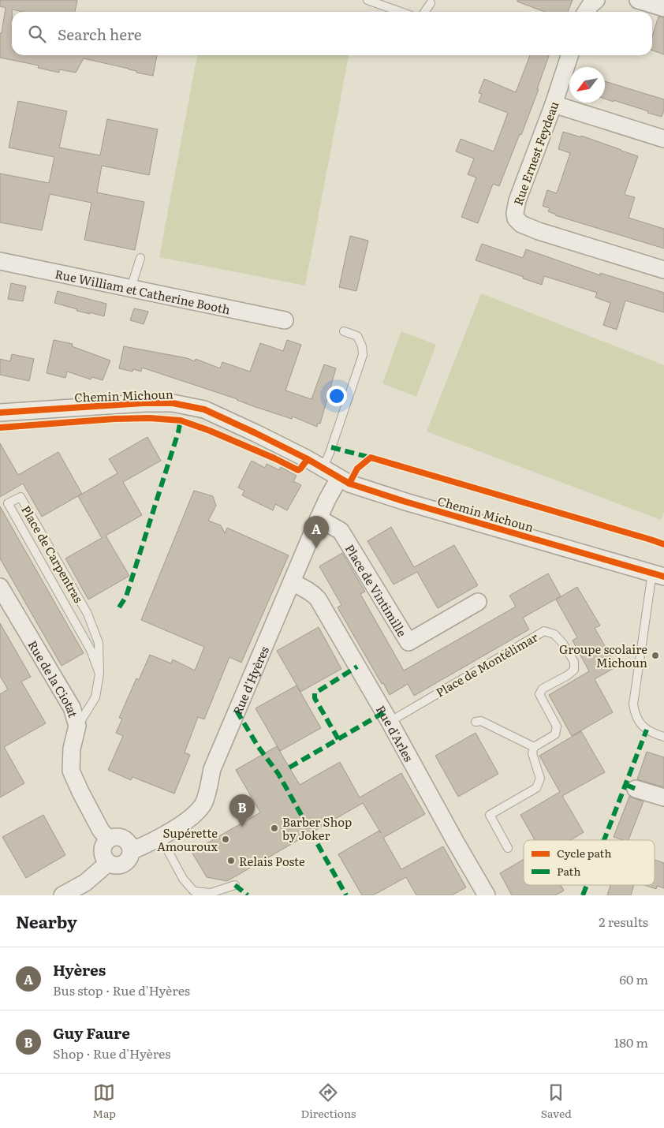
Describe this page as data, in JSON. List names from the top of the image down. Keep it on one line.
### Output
{"streets":{"street":["Rue Ernest Feydeau","Rue William et Catherine Booth","Chemin Michoun","Place de Vintimille","Rue de la Ciotat","Rue d'Hyères","Rue d'Arles"],"lane":["Place de Carpentras","Place de Montélimar"]},"crossings":[["Chemin Michoun","Rue d'Hyères"],["Place de Carpentras","Rue de la Ciotat"],["Place de Vintimille","Rue d'Hyères"],["Place de Montélimar","Rue d'Arles"],["Rue de la Ciotat","Rue d'Hyères"],["Rue d'Hyères","Rue d'Arles"]],"places":["Groupe scolaire Michoun","Barber Shop by Joker","Supérette Amouroux","Relais Poste"],"legend":["Cycle path","Path"],"north":"bottom left","page":{"search":"Search here","pins":["A","B"],"heading":["Nearby","2 results"],"list":[{"mark":"A","name":"Hyères","note":"Bus stop · Rue d'Hyères","value":"60 m"},{"mark":"B","name":"Guy Faure","note":"Shop · Rue d'Hyères","value":"180 m"}],"nav":["Map","Directions","Saved"]}}
